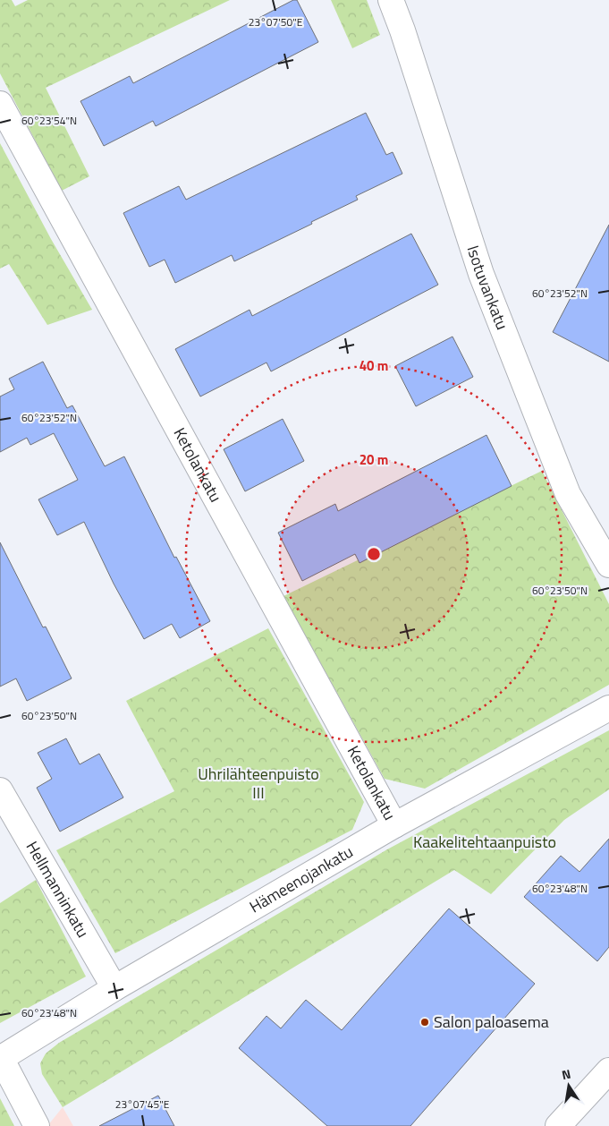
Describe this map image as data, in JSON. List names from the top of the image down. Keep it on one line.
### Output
{"streets":{"street":["Isotuvankatu","Ketolankatu","Hämeenojankatu","Hellmanninkatu"]},"crossings":[["Ketolankatu","Hämeenojankatu"],["Hämeenojankatu","Hellmanninkatu"]],"parks":["Uhrilähteenpuisto III","Kaakelitehtaanpuisto"],"places":["Salon paloasema"],"north":"top","coordinates":["23°07'50\"E","60°23'54\"N","60°23'52\"N","60°23'50\"N","60°23'48\"N","23°07'45\"E"],"rings":["40 m","20 m"]}
